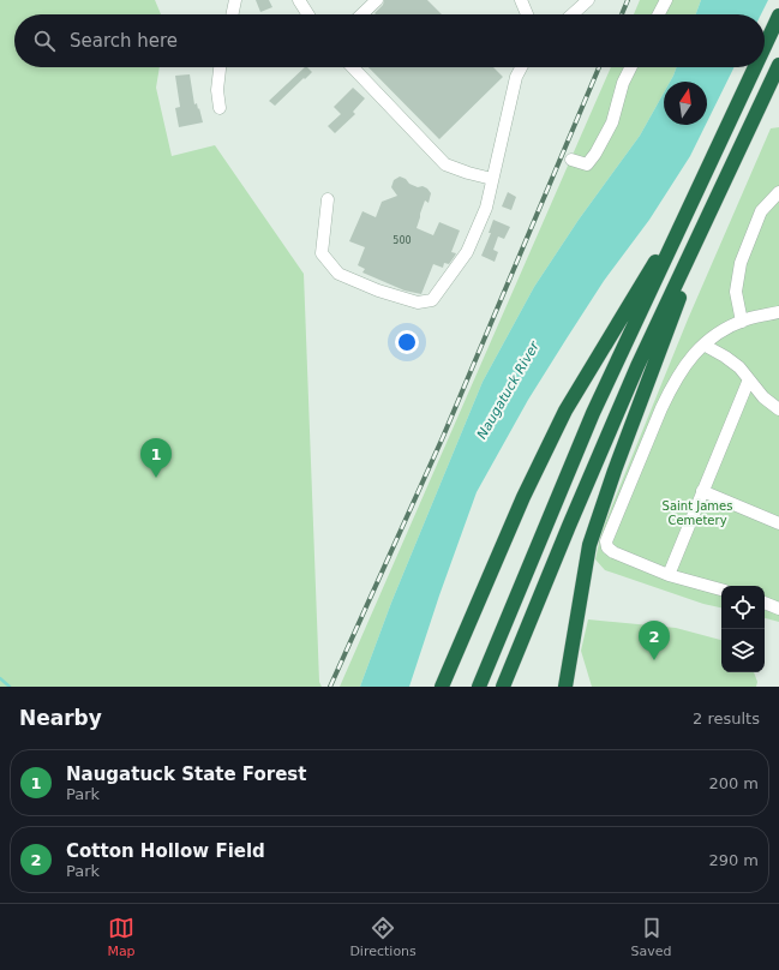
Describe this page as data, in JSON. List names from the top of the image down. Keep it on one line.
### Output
{"water":["Naugatuck River"],"parks":["Saint James Cemetery"],"house_numbers":["500"],"north":"top","page":{"search":"Search here","pins":["1","2"],"heading":["Nearby","2 results"],"list":[{"mark":"1","name":"Naugatuck State Forest","note":"Park","value":"200 m"},{"mark":"2","name":"Cotton Hollow Field","note":"Park","value":"290 m"}],"nav":["Map","Directions","Saved"]}}
